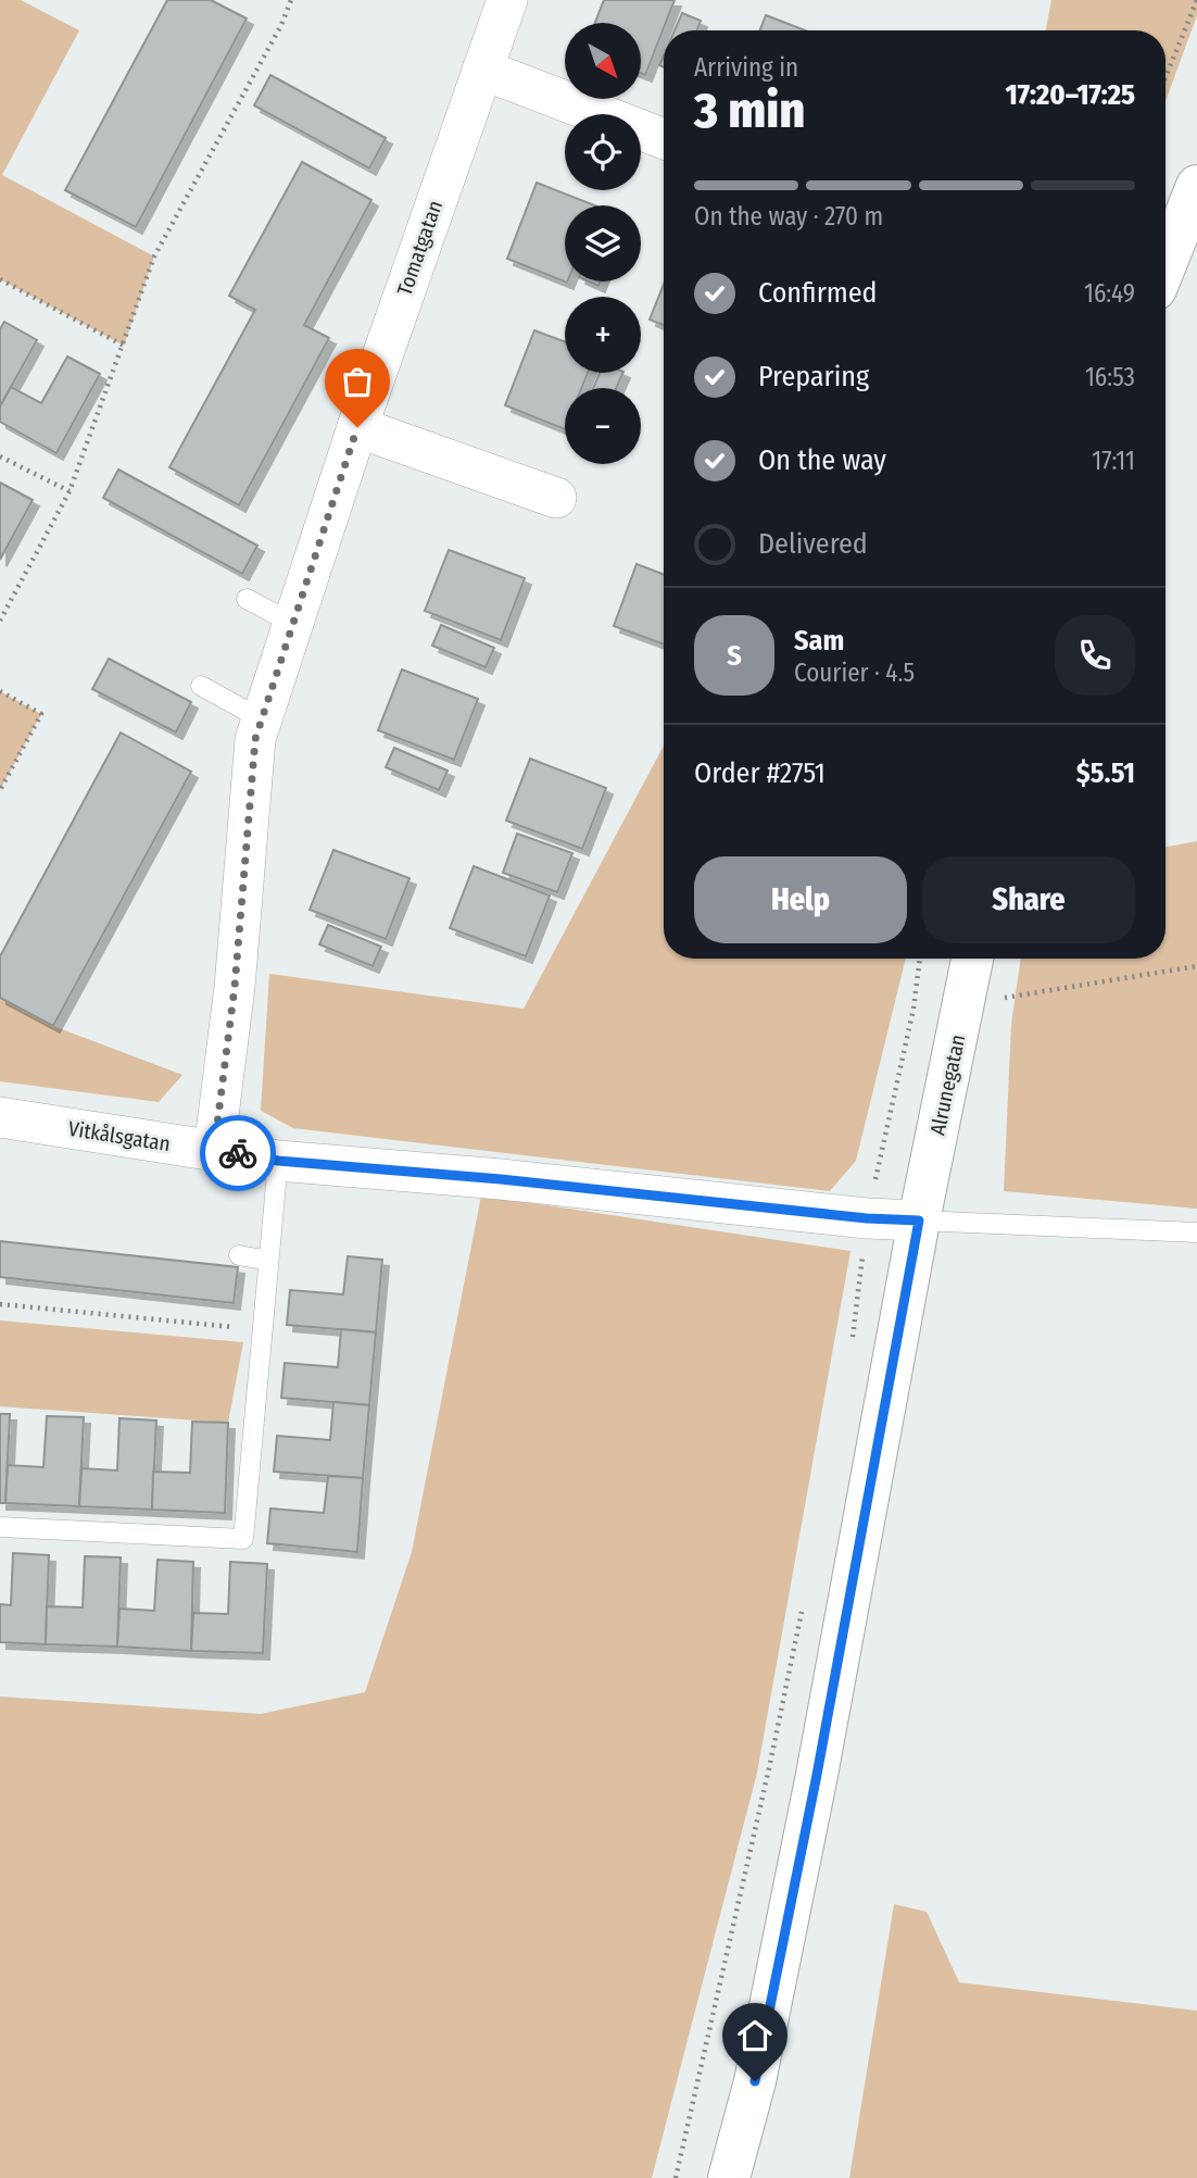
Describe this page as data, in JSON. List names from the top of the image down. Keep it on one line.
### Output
{"streets":{"street":["Tomatgatan","Alrunegatan","Vitkålsgatan"]},"crossings":[["Tomatgatan","Vitkålsgatan"],["Alrunegatan","Vitkålsgatan"]],"north":"bottom right","page":{"map_buttons":["+","−"],"heading":["3 min","Arriving in","17:20–17:25"],"panel":["Sam","Courier · 4.5","Order #2751","$5.51"],"bar":"On the way · 270 m","list":[["Confirmed","16:49"],["Preparing","16:53"],["On the way","17:11"],"Delivered"],"round":"S","buttons":["Help","Share"]}}
